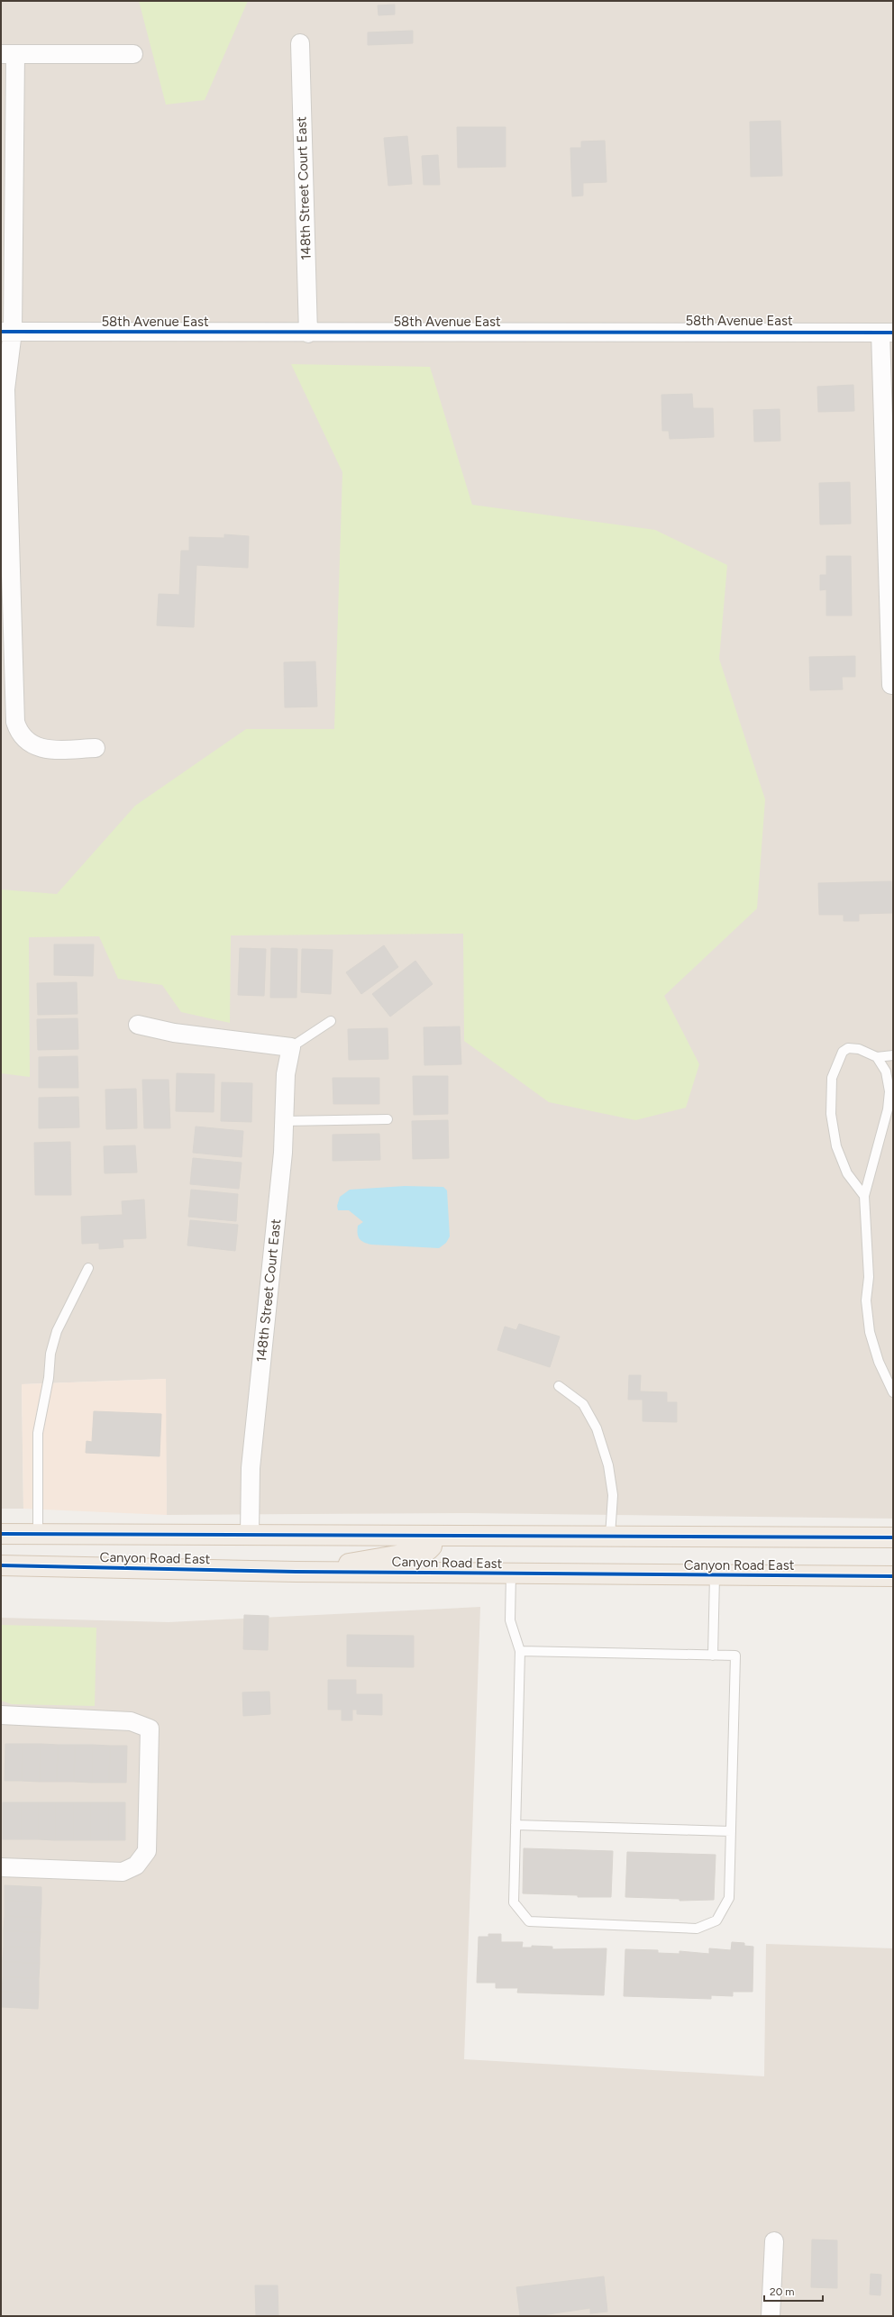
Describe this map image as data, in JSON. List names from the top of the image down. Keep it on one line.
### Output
{"streets":{"main road":["Canyon Road East"],"street":["148th Street Court East","58th Avenue East"]},"crossings":[["148th Street Court East","58th Avenue East"],["148th Street Court East","Canyon Road East"]],"scale_bar":"20 m"}
